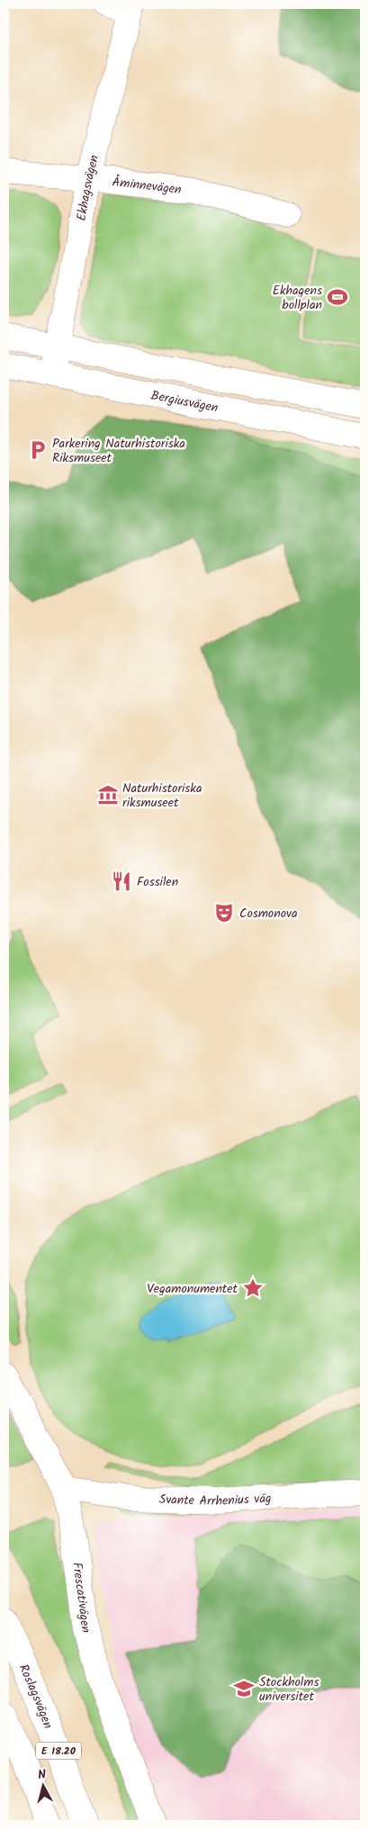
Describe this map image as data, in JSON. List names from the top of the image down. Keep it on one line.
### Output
{"streets":{"street":["Åminnevägen","Ekhagsvägen","Bergiusvägen","Svante Arrhenius väg","Frescativägen","Roslagsvägen","E 18.20"]},"crossings":[["Åminnevägen","Ekhagsvägen"],["Ekhagsvägen","Bergiusvägen"],["Svante Arrhenius väg","Frescativägen"]],"places":{"sports":["Ekhagens bollplan"],"parking":["Parkering Naturhistoriska Riksmuseet"],"museum":["Naturhistoriska riksmuseet"],"restaurant":["Fossilen"],"theatre":["Cosmonova"],"place":["Vegamonumentet"],"school or university":["Stockholms universitet"]},"north":"top"}
